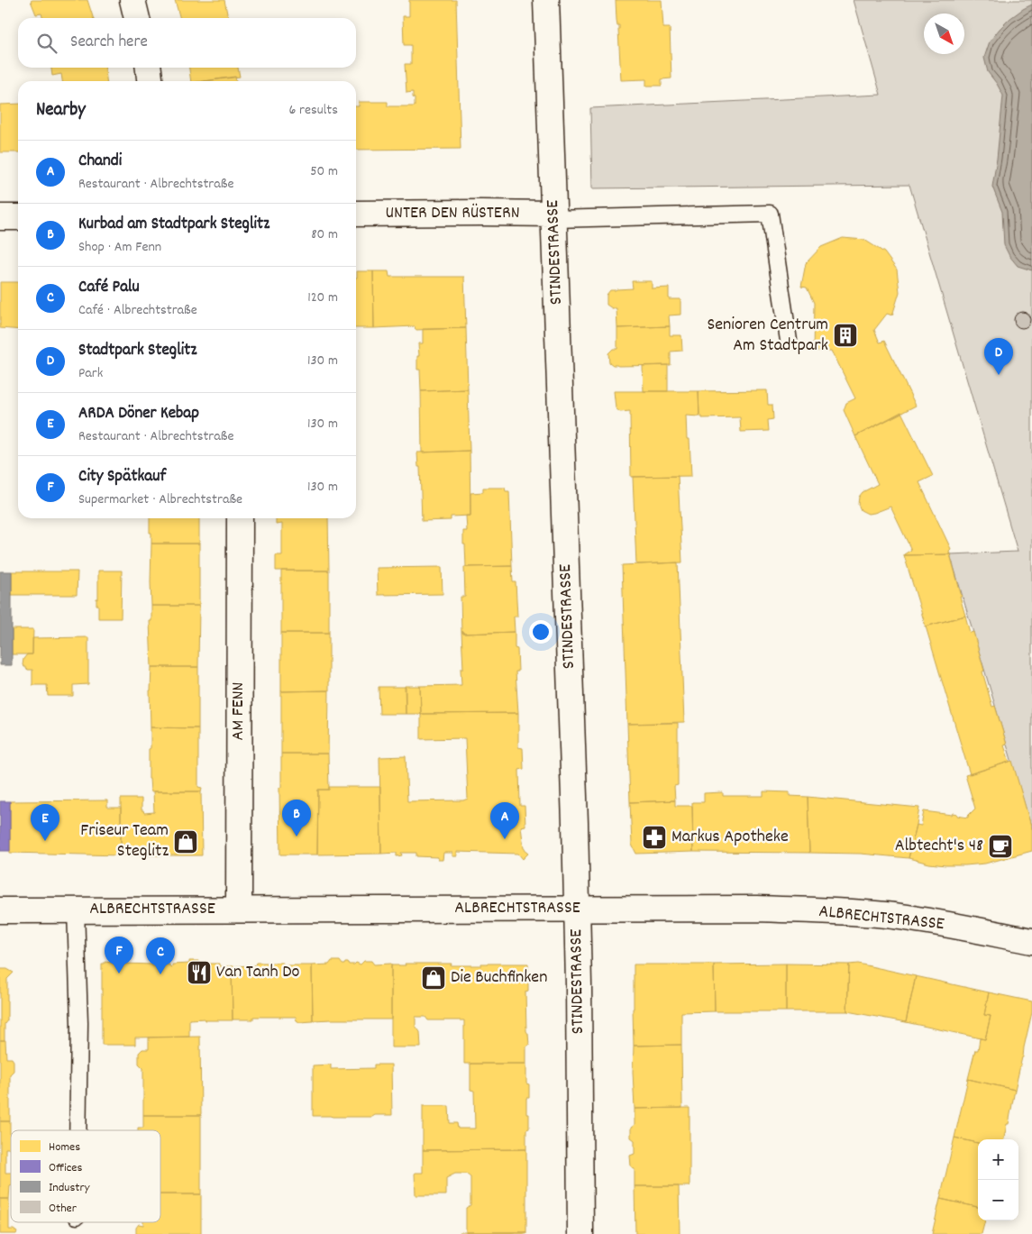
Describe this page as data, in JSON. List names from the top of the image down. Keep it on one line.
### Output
{"streets":{"street":["UNTER DEN RÜSTERN","STINDESTRASSE","AM FENN","ALBRECHTSTRASSE"]},"crossings":[["UNTER DEN RÜSTERN","STINDESTRASSE"],["STINDESTRASSE","ALBRECHTSTRASSE"],["AM FENN","ALBRECHTSTRASSE"]],"places":{"building":["Senioren Centrum Am Stadtpark"],"pharmacy":["Markus Apotheke"],"shop":["Friseur Team Steglitz","Die Buchfinken"],"cafe":["Albtecht's 48"],"restaurant":["Van Tanh Do"]},"legend":["Homes","Offices","Industry","Other"],"north":"bottom right","page":{"search":"Search here","heading":["Nearby","6 results"],"list":[{"mark":"A","name":"Chandi","note":"Restaurant · Albrechtstraße","value":"50 m"},{"mark":"B","name":"Kurbad am Stadtpark Steglitz","note":"Shop · Am Fenn","value":"80 m"},{"mark":"C","name":"Café Palu","note":"Café · Albrechtstraße","value":"120 m"},{"mark":"D","name":"Stadtpark Steglitz","note":"Park","value":"130 m"},{"mark":"E","name":"ARDA Döner Kebap","note":"Restaurant · Albrechtstraße","value":"130 m"},{"mark":"F","name":"City Spätkauf","note":"Supermarket · Albrechtstraße","value":"130 m"}],"pins":["D","B","A","E","F","C"],"map_buttons":["+","−"]}}
